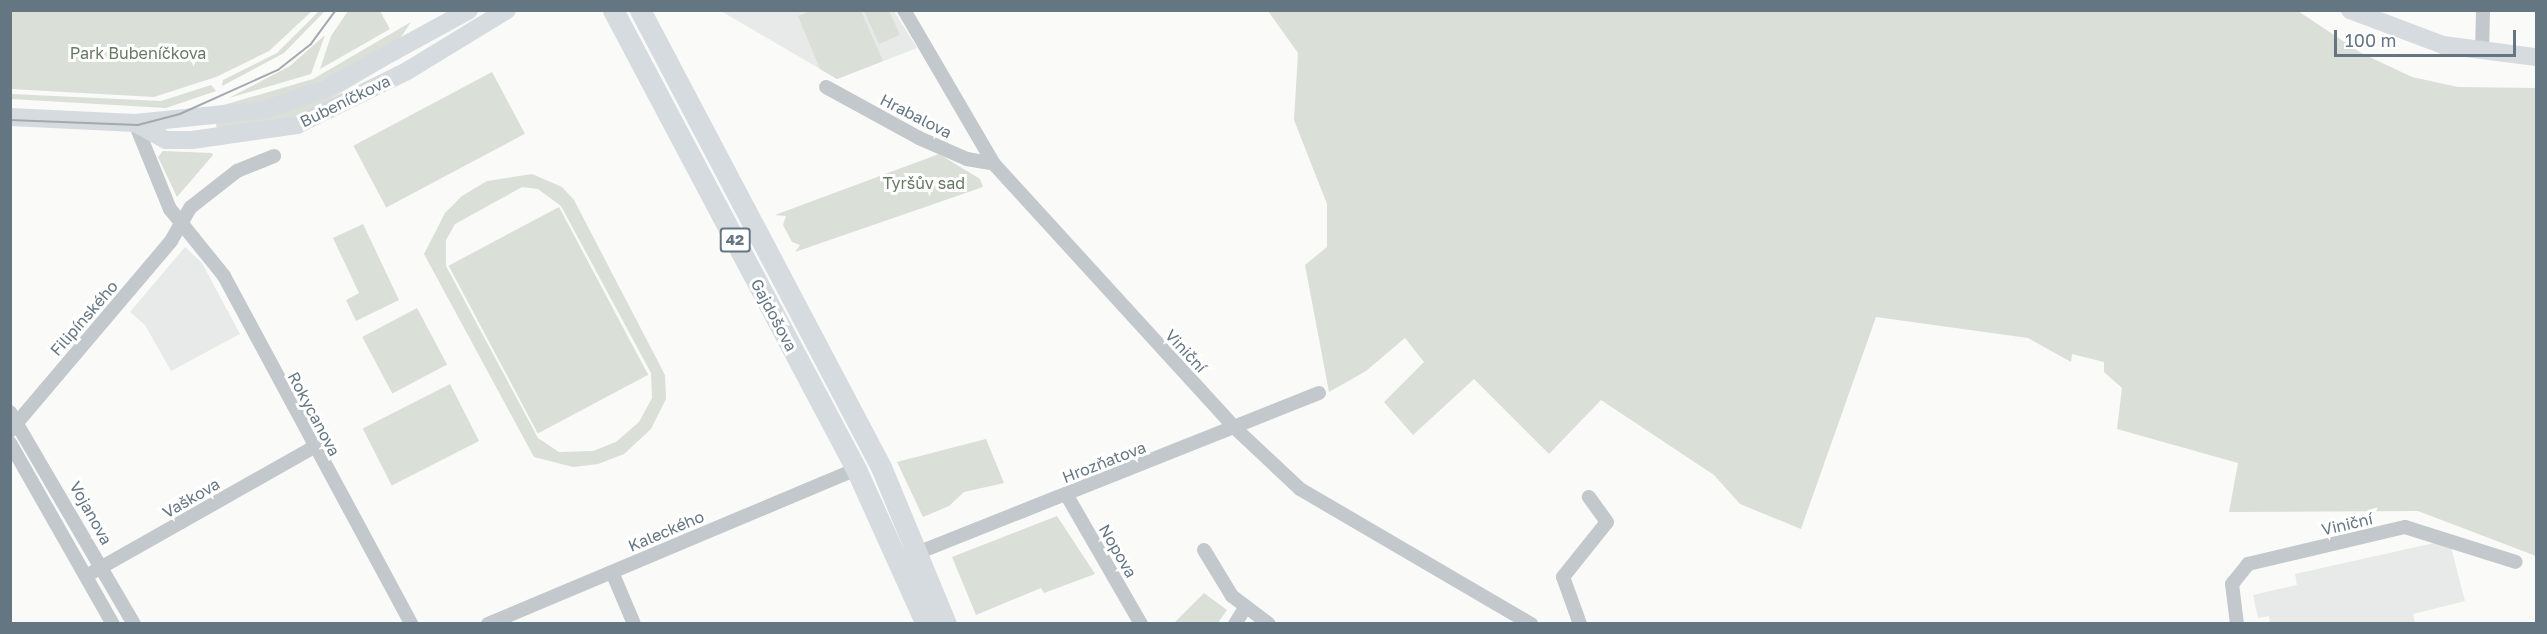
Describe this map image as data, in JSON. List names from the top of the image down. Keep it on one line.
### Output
{"streets":{"main road":["42","Gajdošova"],"street":["Bubeníčkova","Hrabalova","Filipínského","Viniční","Rokycanova","Hrozňatova","Vaškova","Vojanova","Kaleckého","Nopova"]},"crossings":[["Hrabalova","Viniční"],["Gajdošova","Hrozňatova"],["Gajdošova","Kaleckého"],["Filipínského","Rokycanova"],["Filipínského","Vojanova"],["Viniční","Hrozňatova"],["Rokycanova","Vaškova"],["Hrozňatova","Nopova"],["Vaškova","Vojanova"]],"parks":["Park Bubeníčkova","Tyršův sad"],"scale_bar":"100 m"}
